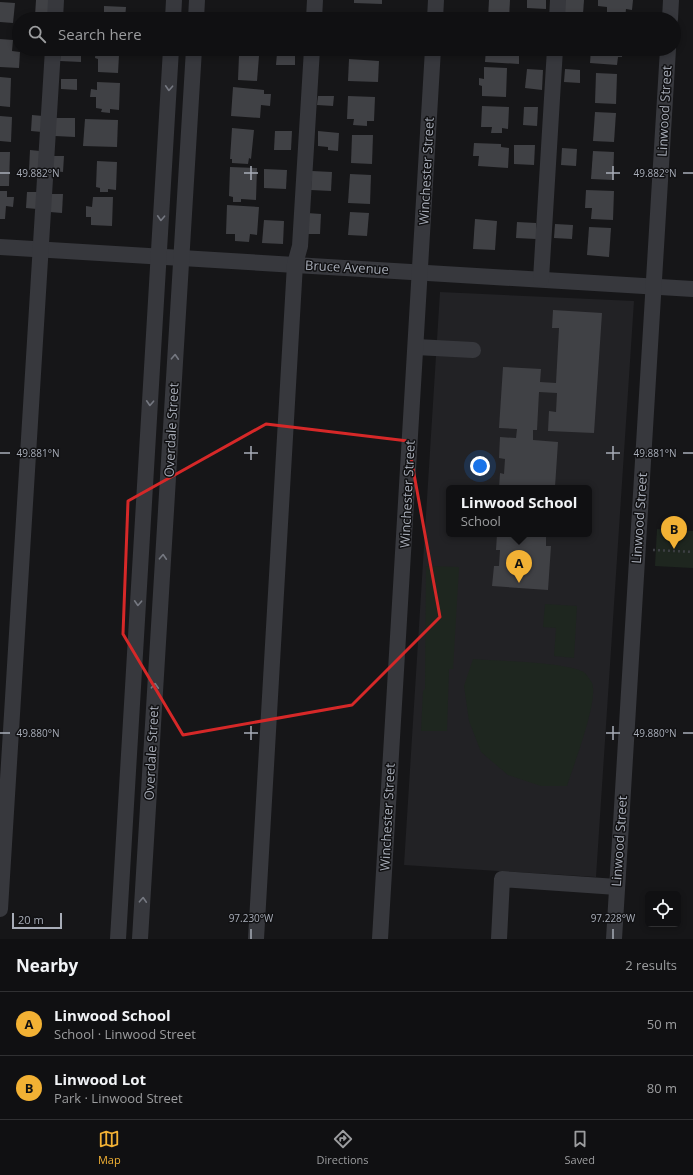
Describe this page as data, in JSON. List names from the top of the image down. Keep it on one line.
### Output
{"streets":{"street":["Linwood Street","Winchester Street","Bruce Avenue","Overdale Street"]},"crossings":[["Linwood Street","Bruce Avenue"],["Winchester Street","Bruce Avenue"],["Bruce Avenue","Overdale Street"]],"scale_bar":"20 m","page":{"search":"Search here","popup":["Linwood School","School"],"pins":["B","A"],"scale":"20 m","heading":["Nearby","2 results"],"list":[{"mark":"A","name":"Linwood School","note":"School · Linwood Street","value":"50 m"},{"mark":"B","name":"Linwood Lot","note":"Park · Linwood Street","value":"80 m"}],"nav":["Map","Directions","Saved"]},"coordinates":["49.882°N","49.881°N","49.880°N","97.230°W","97.228°W"]}
